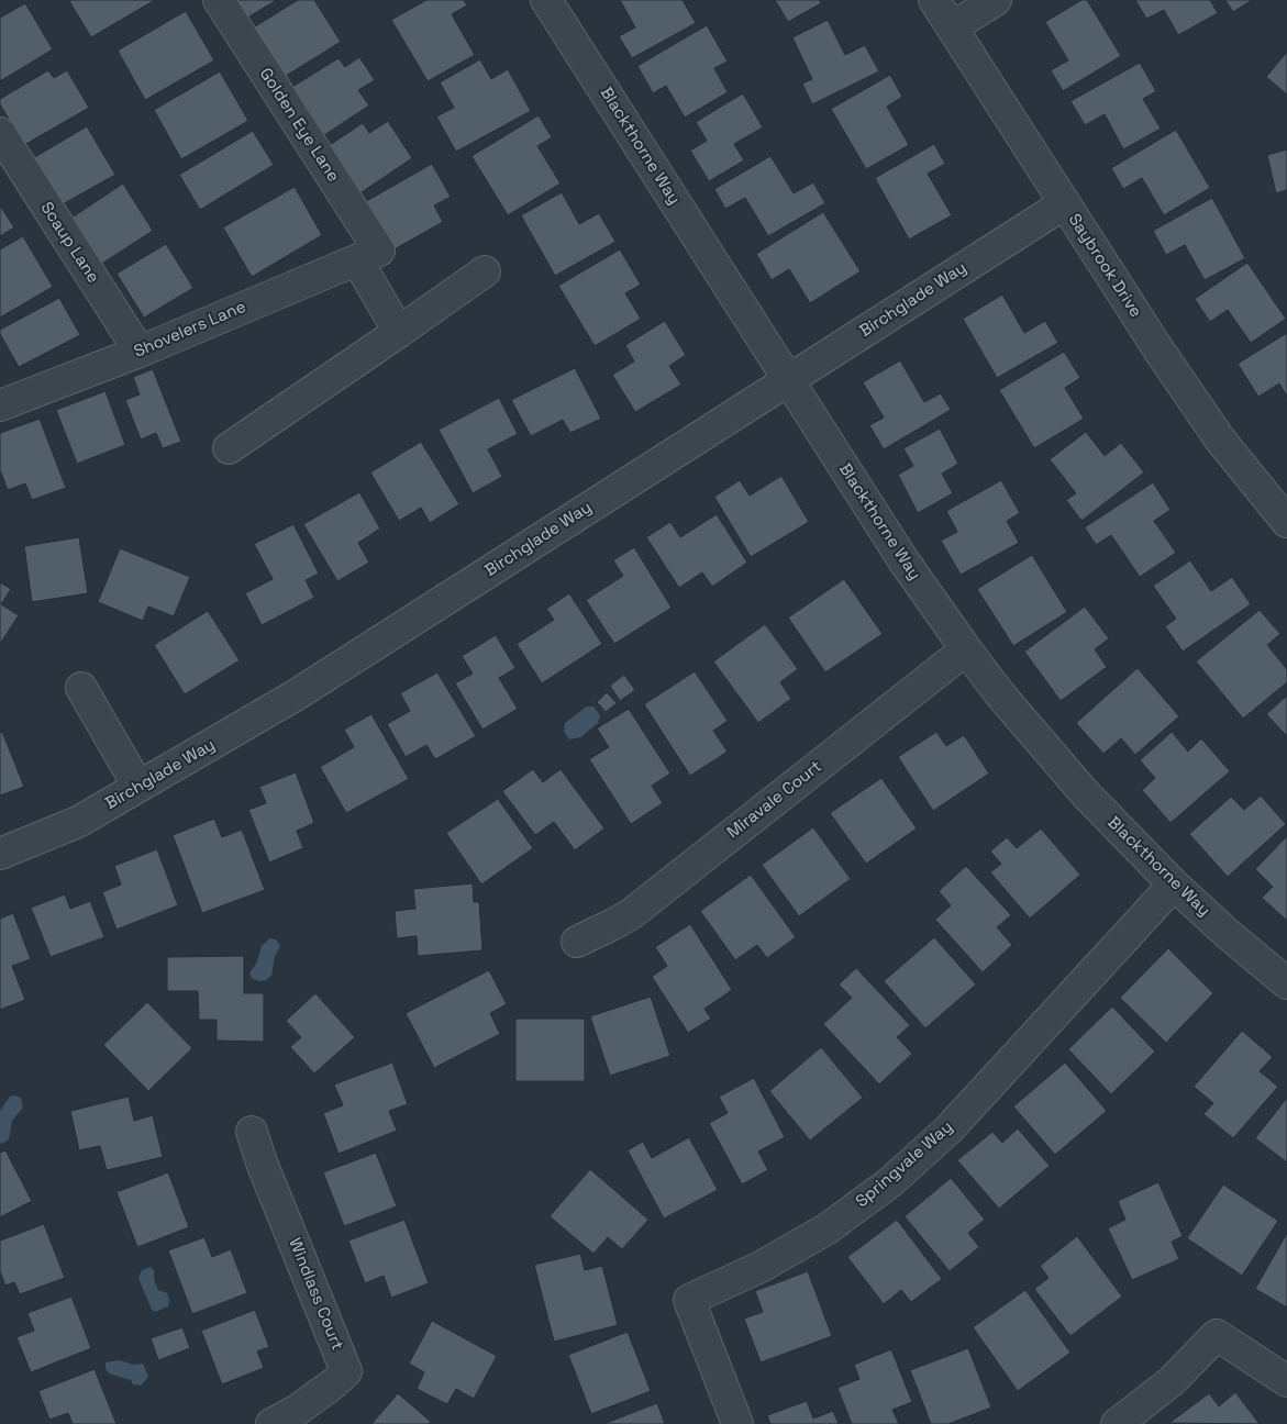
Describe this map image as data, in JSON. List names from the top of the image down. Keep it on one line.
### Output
{"streets":{"street":["Golden Eye Lane","Blackthorne Way","Scaup Lane","Saybrook Drive","Birchglade Way","Shovelers Lane","Miravale Court","Springvale Way","Windlass Court"]},"crossings":[["Golden Eye Lane","Shovelers Lane"],["Blackthorne Way","Birchglade Way"],["Blackthorne Way","Miravale Court"],["Blackthorne Way","Springvale Way"],["Scaup Lane","Shovelers Lane"],["Saybrook Drive","Birchglade Way"]]}
